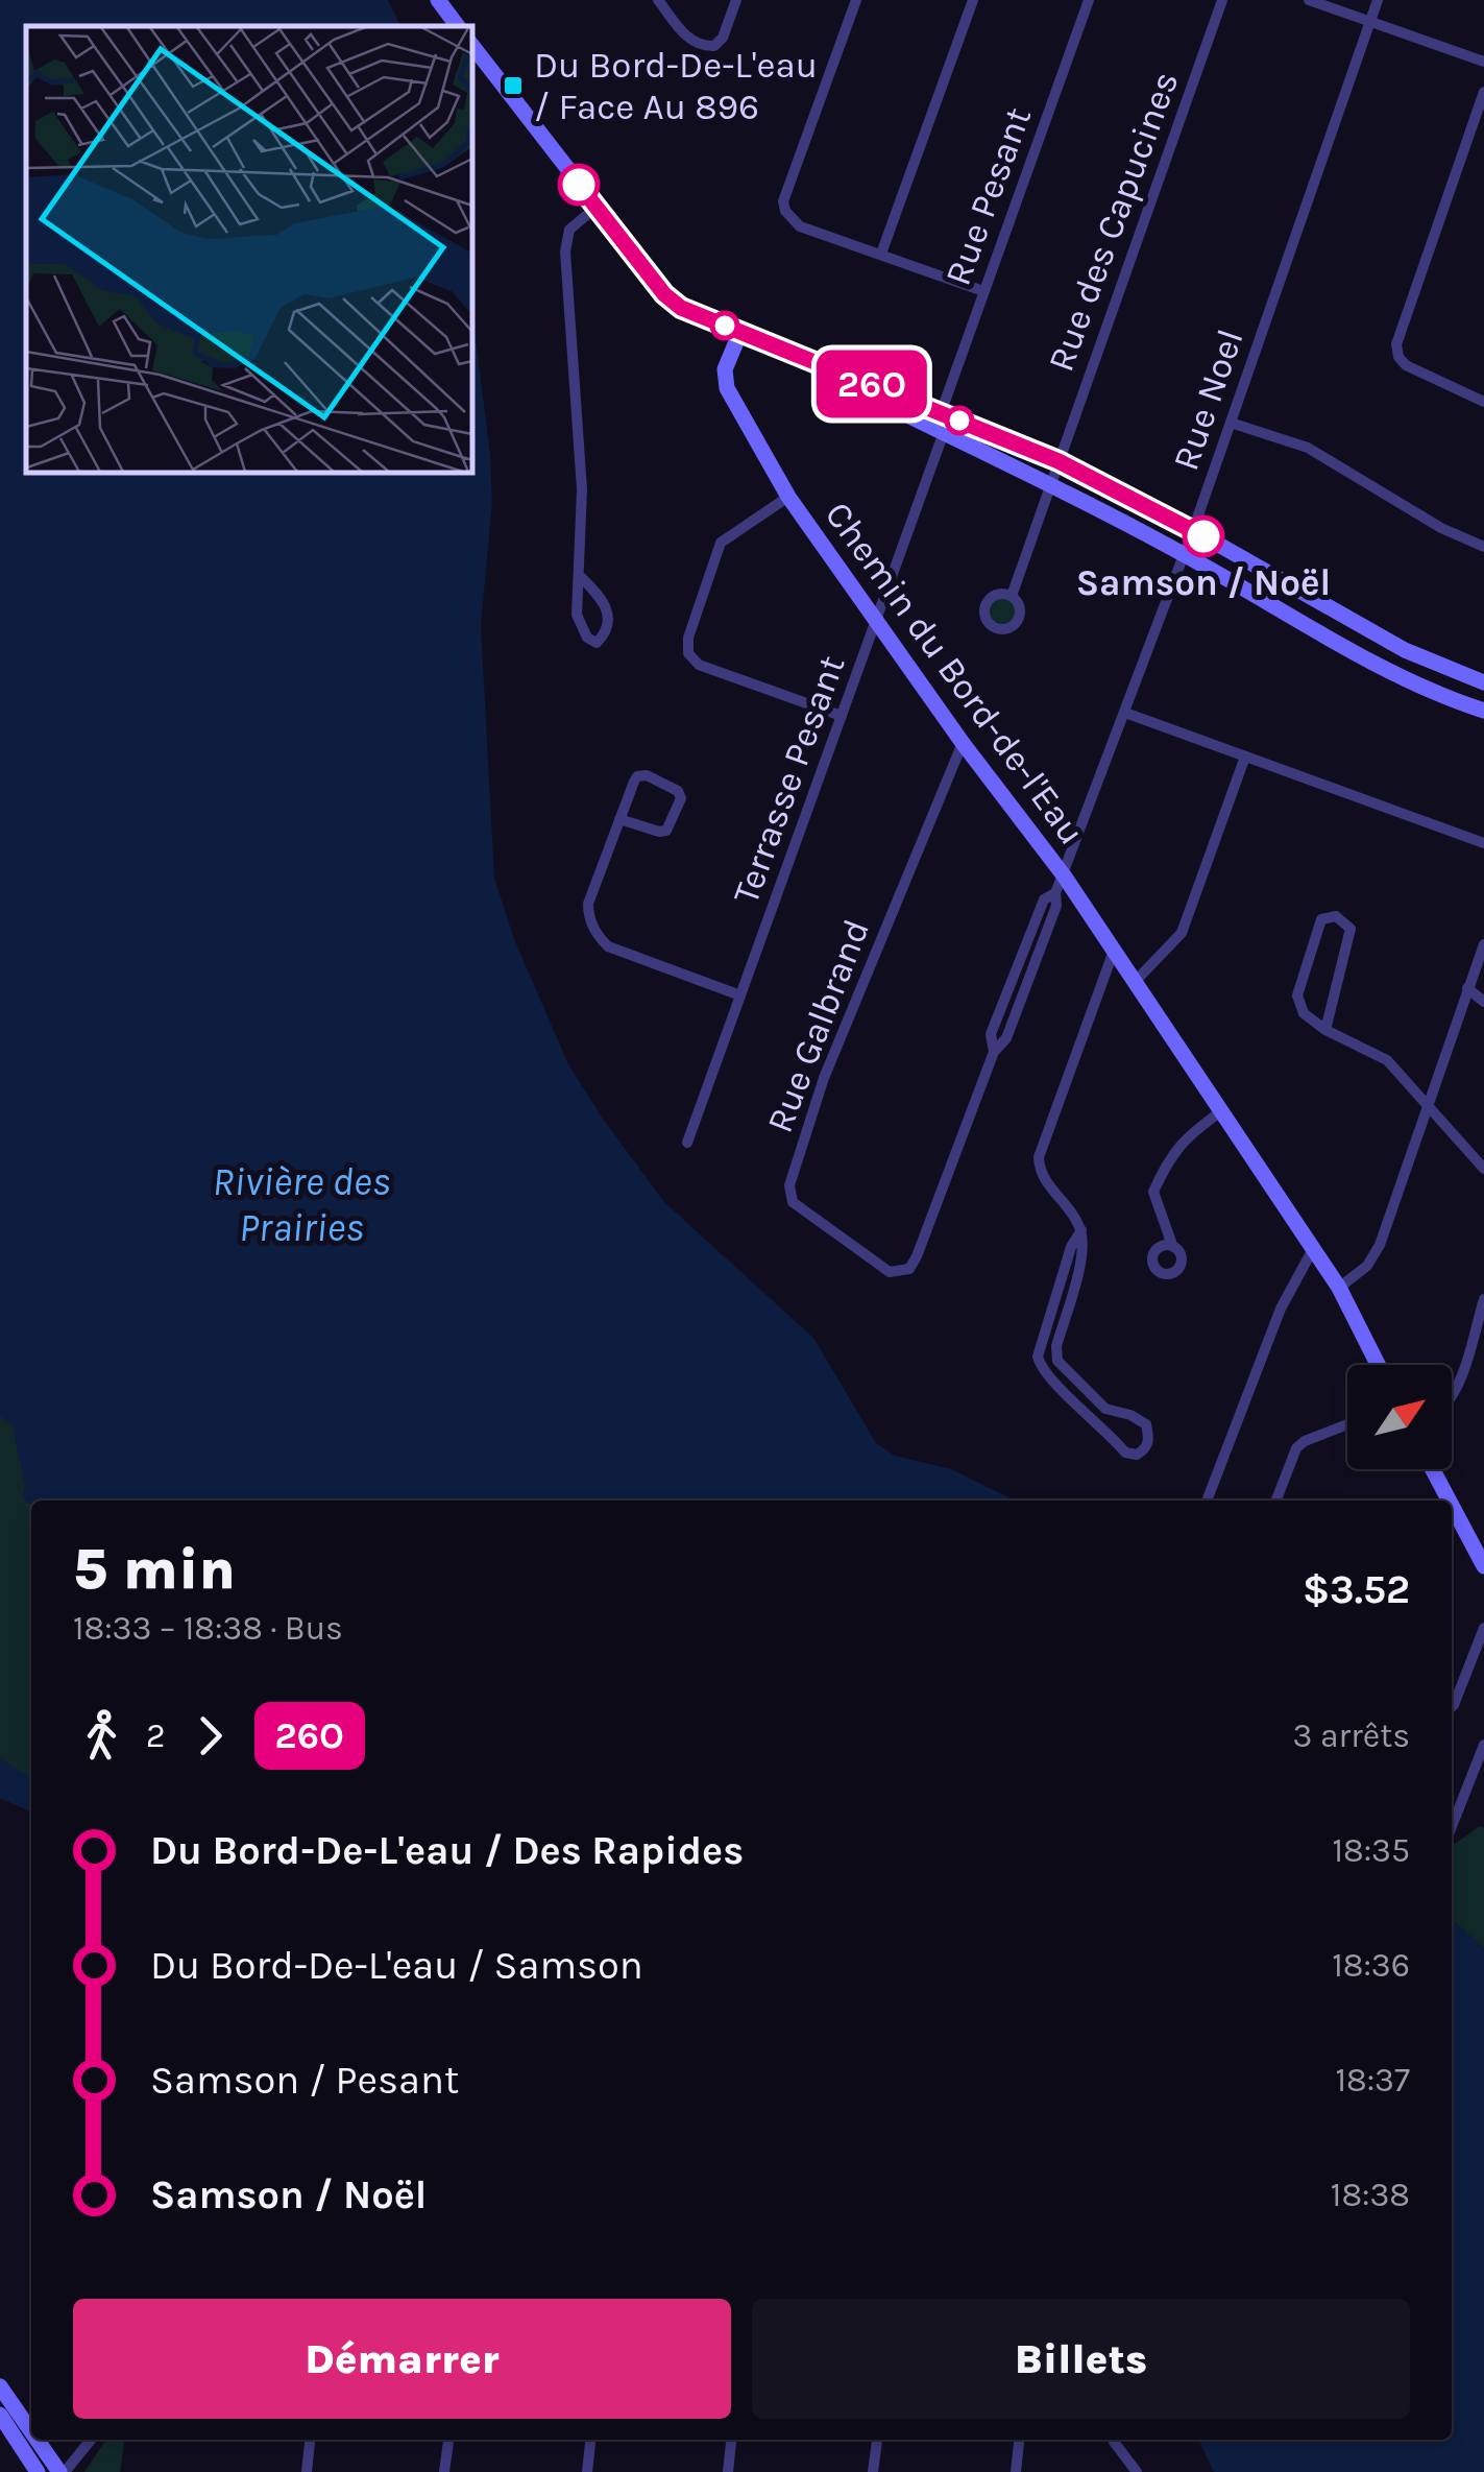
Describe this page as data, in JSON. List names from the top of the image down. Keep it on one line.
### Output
{"streets":{"street":["Rue Pesant","Rue des Capucines","Rue Noel","Chemin du Bord-de-l'Eau","Terrasse Pesant","Rue Galbrand"]},"crossings":[["Rue Noel","Chemin du Bord-de-l'Eau"],["Rue Noel","Rue Galbrand"],["Chemin du Bord-de-l'Eau","Terrasse Pesant"],["Chemin du Bord-de-l'Eau","Rue Galbrand"]],"water":["Rivière des Prairies"],"places":{"transit":["Du Bord-De-L'eau / Face Au 896"],"other":["Samson / Noël"]},"lines":["bus line 26O"],"north":"top right","page":{"on_map":"26O","heading":["5 min","18:33 – 18:38 · Bus","$3.52"],"legs":["2","26O","3 arrêts"],"list":[{"name":"Du Bord-De-L'eau / Des Rapides","value":"18:35"},{"name":"Du Bord-De-L'eau / Samson","value":"18:36"},{"name":"Samson / Pesant","value":"18:37"},{"name":"Samson / Noël","value":"18:38"}],"buttons":["Démarrer","Billets"]}}
